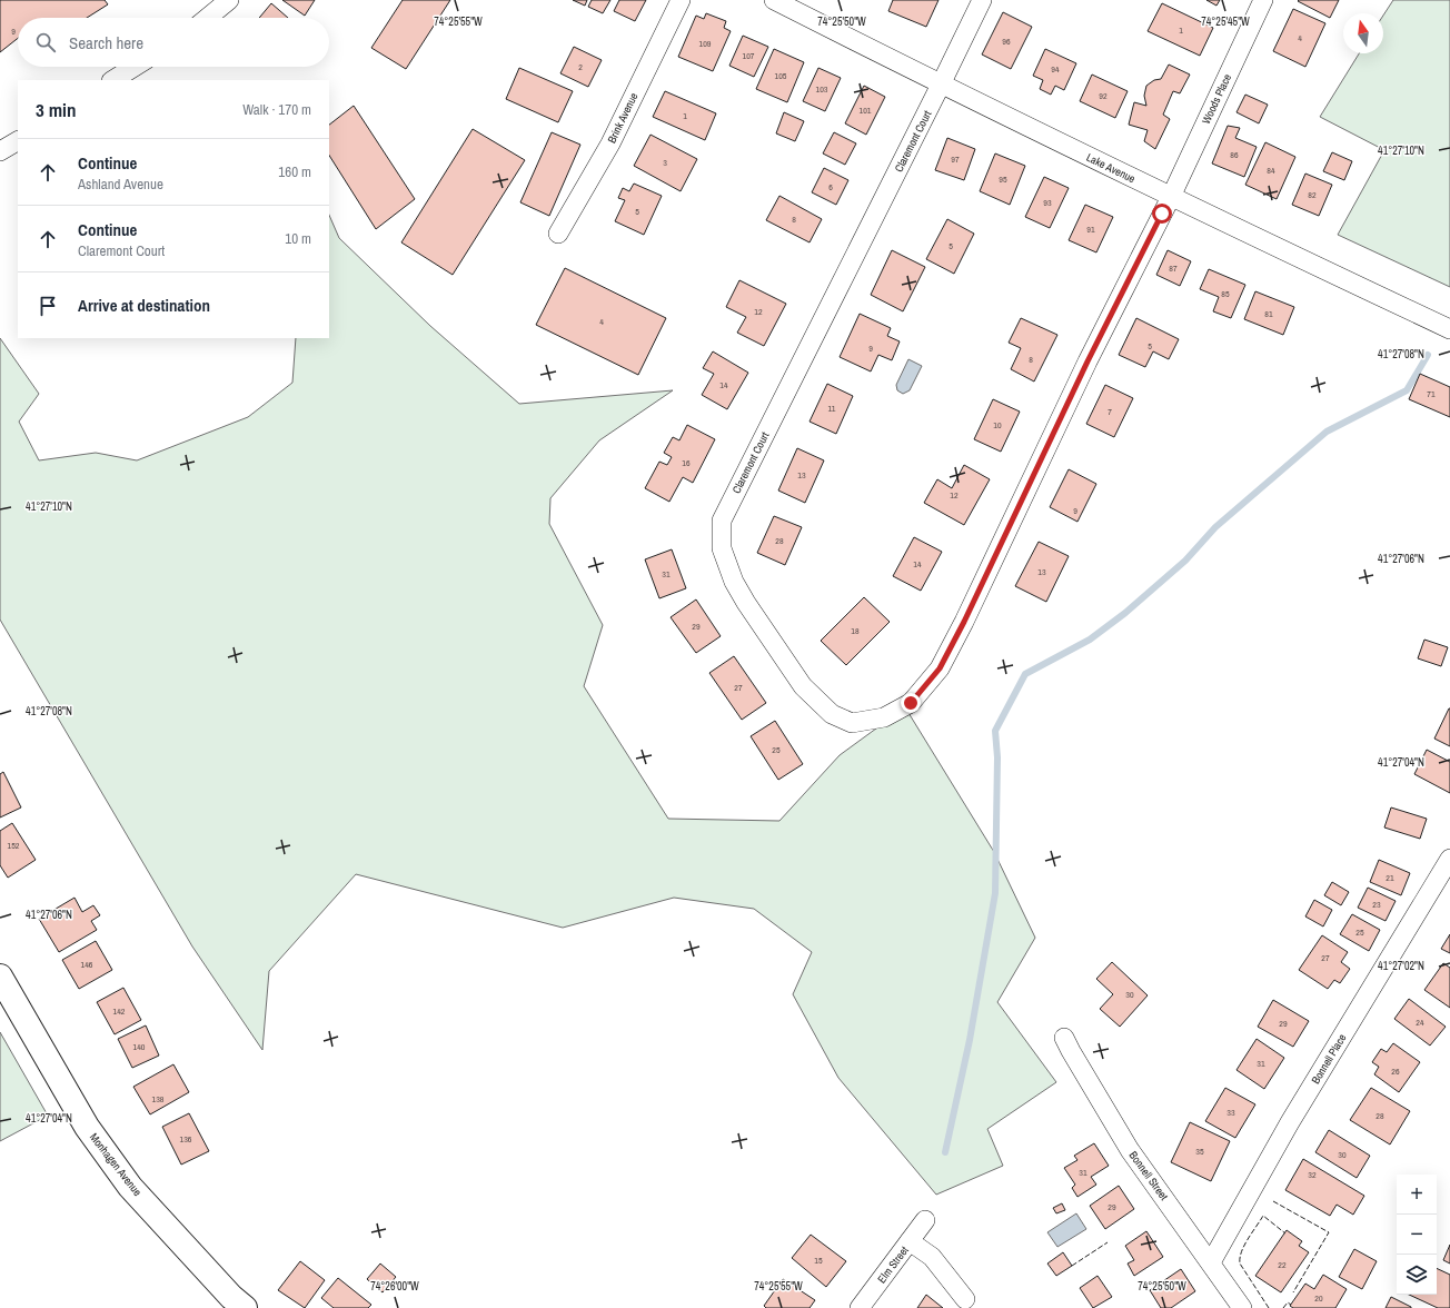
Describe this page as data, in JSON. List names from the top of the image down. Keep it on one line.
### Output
{"streets":{"main road":["Monhagen Avenue"],"street":["Woods Place","Brink Avenue","Claremont Court","Lake Avenue","Bonnell Place","Bonnell Street","Elm Street"]},"crossings":[["Woods Place","Claremont Court"],["Woods Place","Lake Avenue"],["Claremont Court","Lake Avenue"],["Bonnell Place","Bonnell Street"]],"house_numbers":["1","9","4","96","109","107","2","94","105","103","92","101","1","86","97","3","84","95","6","82","93","5","8","91","5","87","85","12","81","4","5","9","8","14","71","11","7","10","16","13","12","9","28","14","13","31","29","18","27","25","152","21","23","25","27","146","30","142","24","29","140","31","26","138","33","28","136","35","30","31","32","29","15","22","20"],"north":"top","page":{"search":"Search here","heading":["3 min","Walk · 170 m"],"list":[["Continue","Ashland Avenue","160 m"],["Continue","Claremont Court","10 m"],"Arrive at destination"],"map_buttons":["+","−"]},"coordinates":["74°25'50\"W","74°25'55\"W","74°25'45\"W","41°27'10\"N","41°27'08\"N","41°27'06\"N","41°27'04\"N","41°27'02\"N","74°26'00\"W"]}
